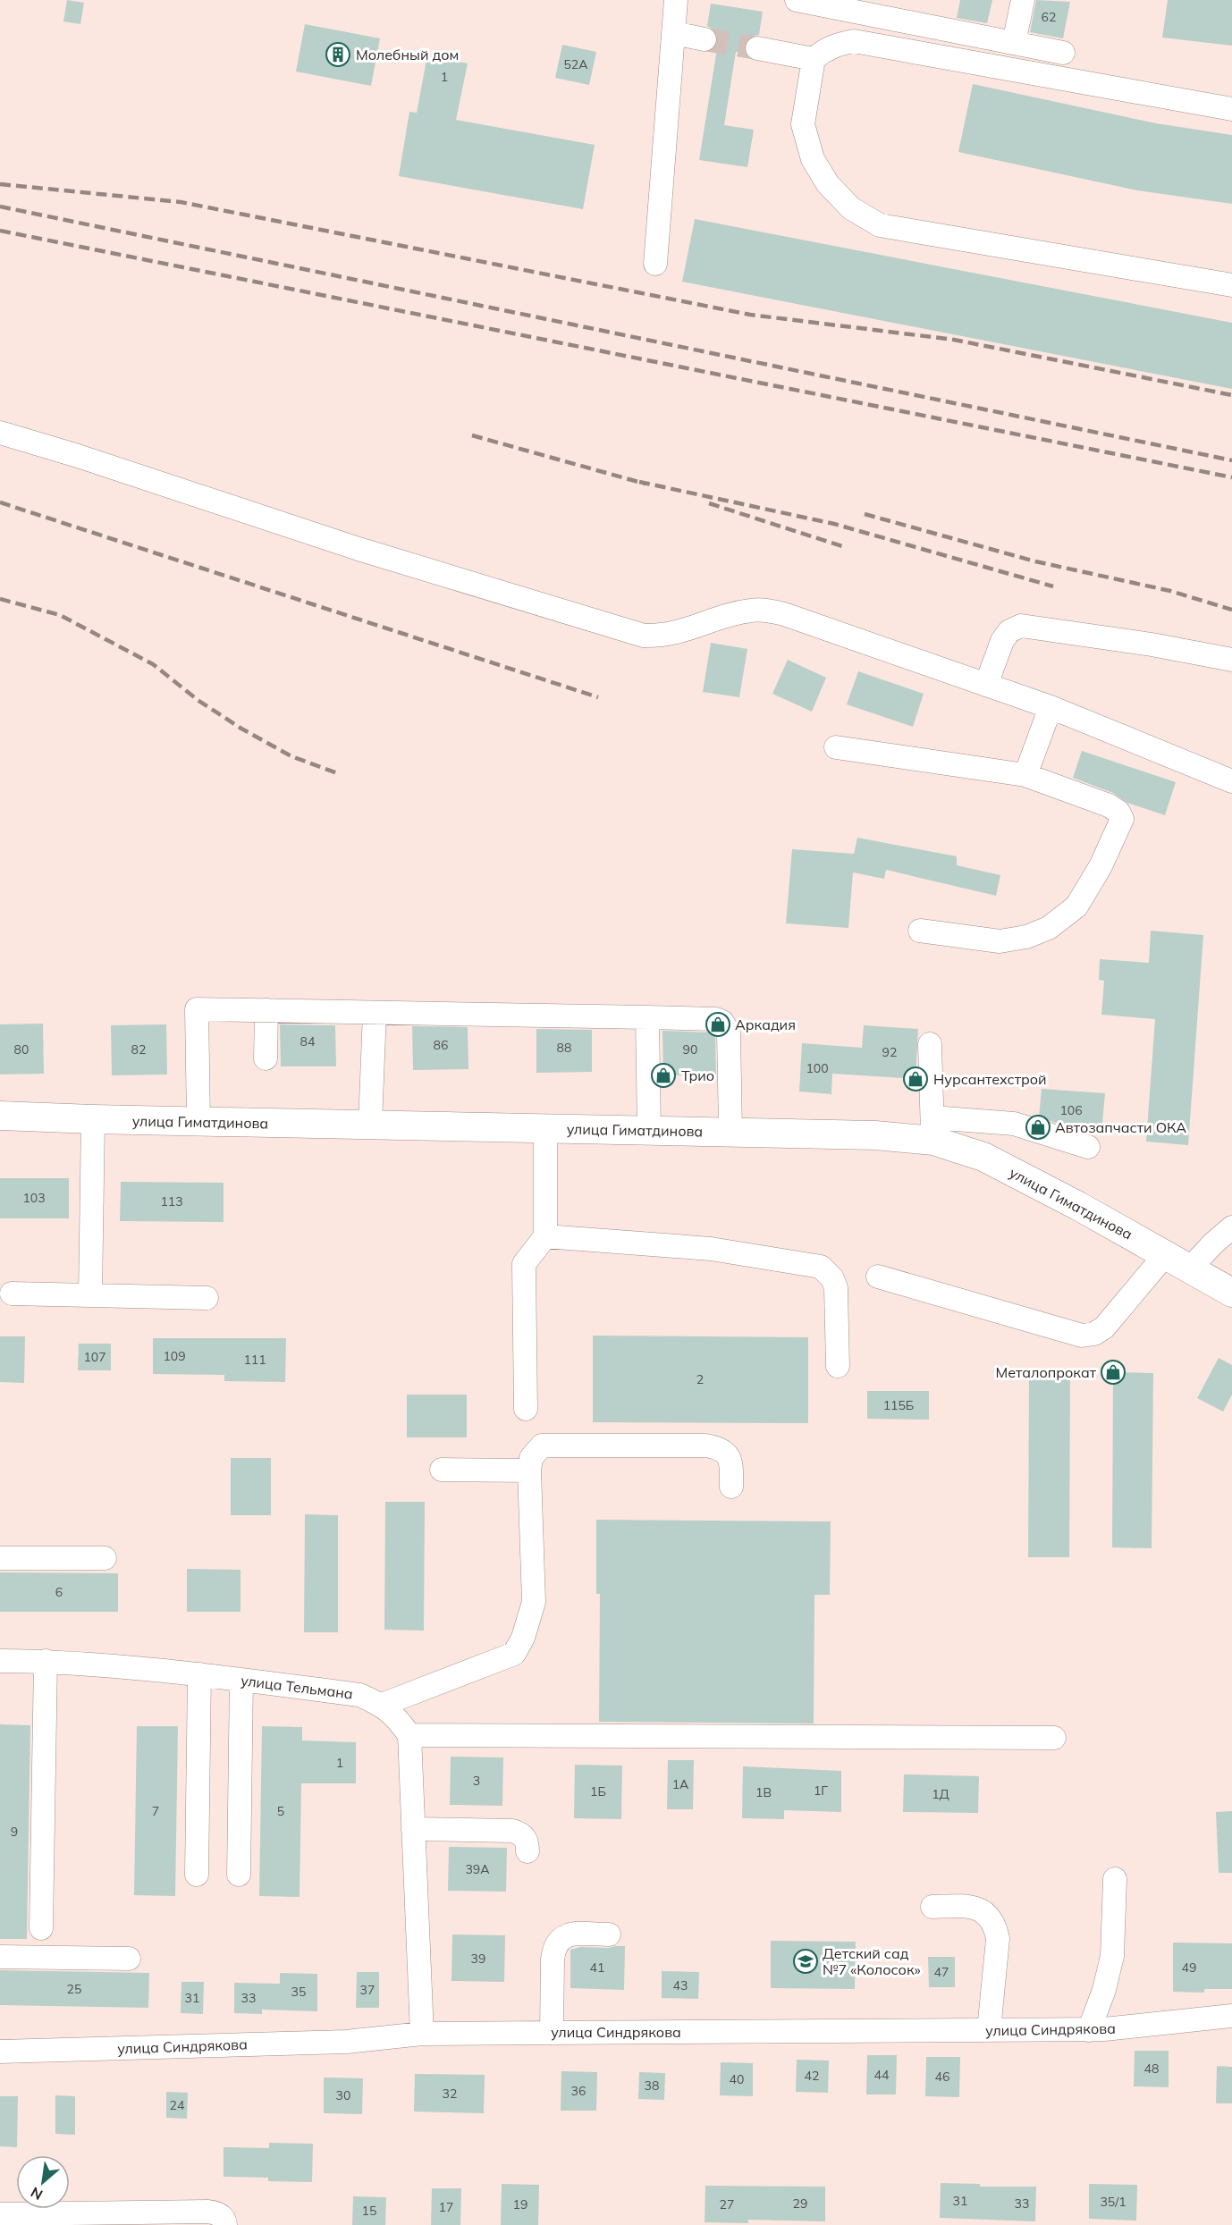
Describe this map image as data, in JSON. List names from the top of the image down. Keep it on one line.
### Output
{"streets":{"main road":["улица Гиматдинова"],"street":["улица Тельмана","улица Синдрякова"]},"places":{"building":["Молебный дом"],"shop":["Аркадия","Трио","Нурсантехстрой","Автозапчасти ОКА","Металопрокат"],"school or university":["Детский сад №7 «Колосок»"]},"house_numbers":["62","52А","1","84","86","88","80","82","90","92","100","106","103","113","109","107","111","2","115Б","6","1","3","1А","1Г","1Б","1В","1Д","7","5","9","39А","39","41","49","47","43","25","37","35","31","33","48","44","42","46","40","38","36","32","30","24","31","35/1","29","33","19","27","17","15"],"north":"bottom left"}
